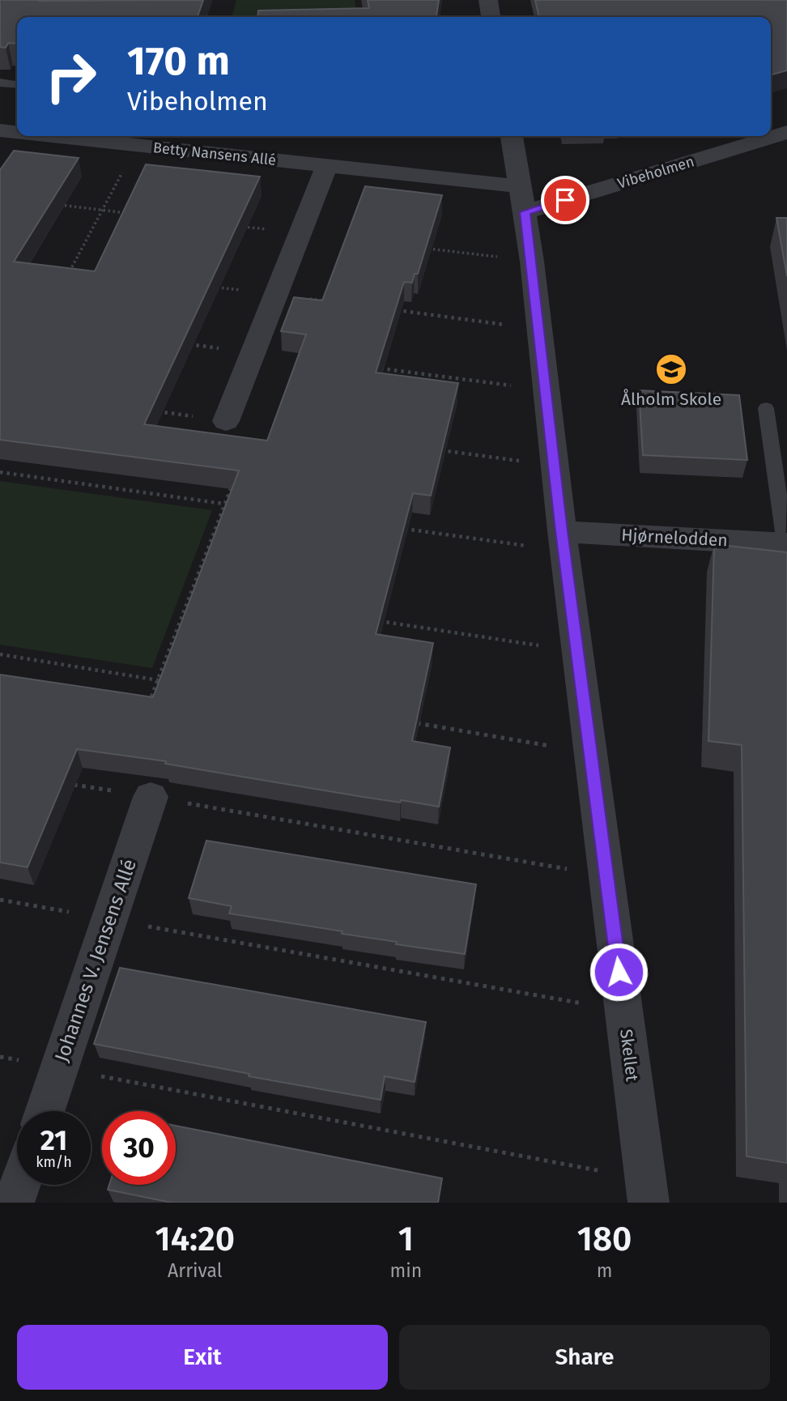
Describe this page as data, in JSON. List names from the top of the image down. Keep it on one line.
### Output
{"streets":{"street":["Betty Nansens Allé","Vibeholmen","Hjørnelodden","Johannes V. Jensens Allé","Skellet"]},"crossings":[["Betty Nansens Allé","Skellet"],["Vibeholmen","Skellet"],["Hjørnelodden","Skellet"]],"places":{"school or university":["Ålholm Skole"]},"page":{"turn":["170 m","Vibeholmen"],"speed":"21 km/h","limit":"30","eta":["14:20","Arrival","1","min","180","m"],"buttons":["Exit","Share"]}}
